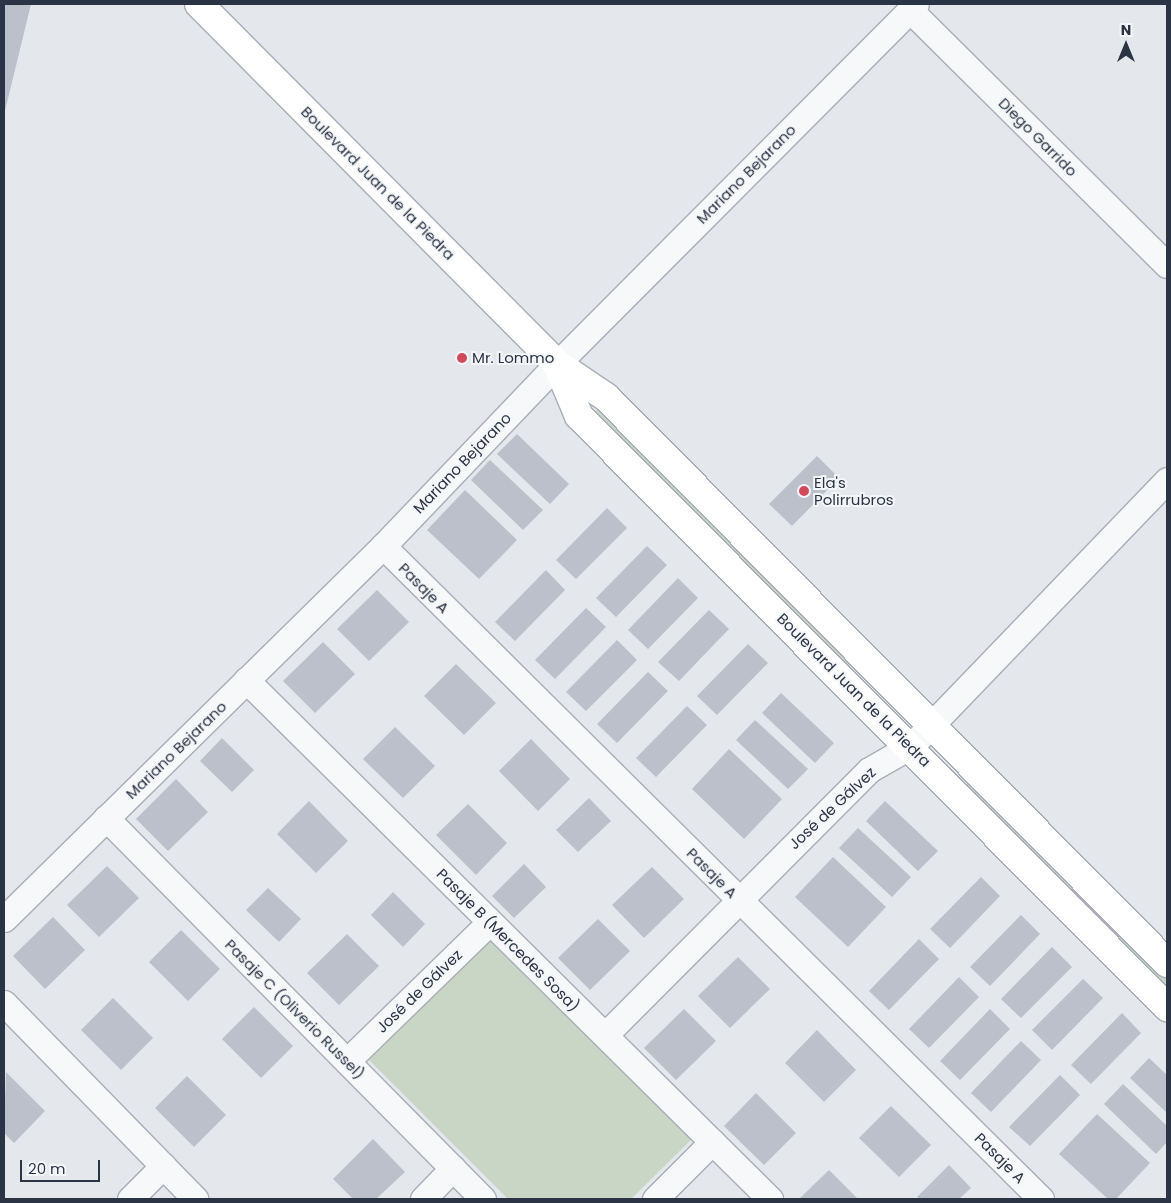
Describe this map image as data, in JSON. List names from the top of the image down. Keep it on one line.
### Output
{"streets":{"main road":["Boulevard Juan de la Piedra"],"street":["Diego Garrido","Mariano Bejarano","Pasaje A","José de Gálvez","Pasaje B (Mercedes Sosa)","Pasaje C (Oliverio Russel)"]},"crossings":[["Diego Garrido","Mariano Bejarano"],["Mariano Bejarano","Boulevard Juan de la Piedra"],["Mariano Bejarano","Pasaje A"],["Mariano Bejarano","Pasaje B (Mercedes Sosa)"],["Mariano Bejarano","Pasaje C (Oliverio Russel)"],["Boulevard Juan de la Piedra","José de Gálvez"],["Pasaje A","José de Gálvez"],["José de Gálvez","Pasaje B (Mercedes Sosa)"],["José de Gálvez","Pasaje C (Oliverio Russel)"]],"places":["Mr. Lommo","Ela's Polirrubros"],"scale_bar":"20 m","north":"top"}
